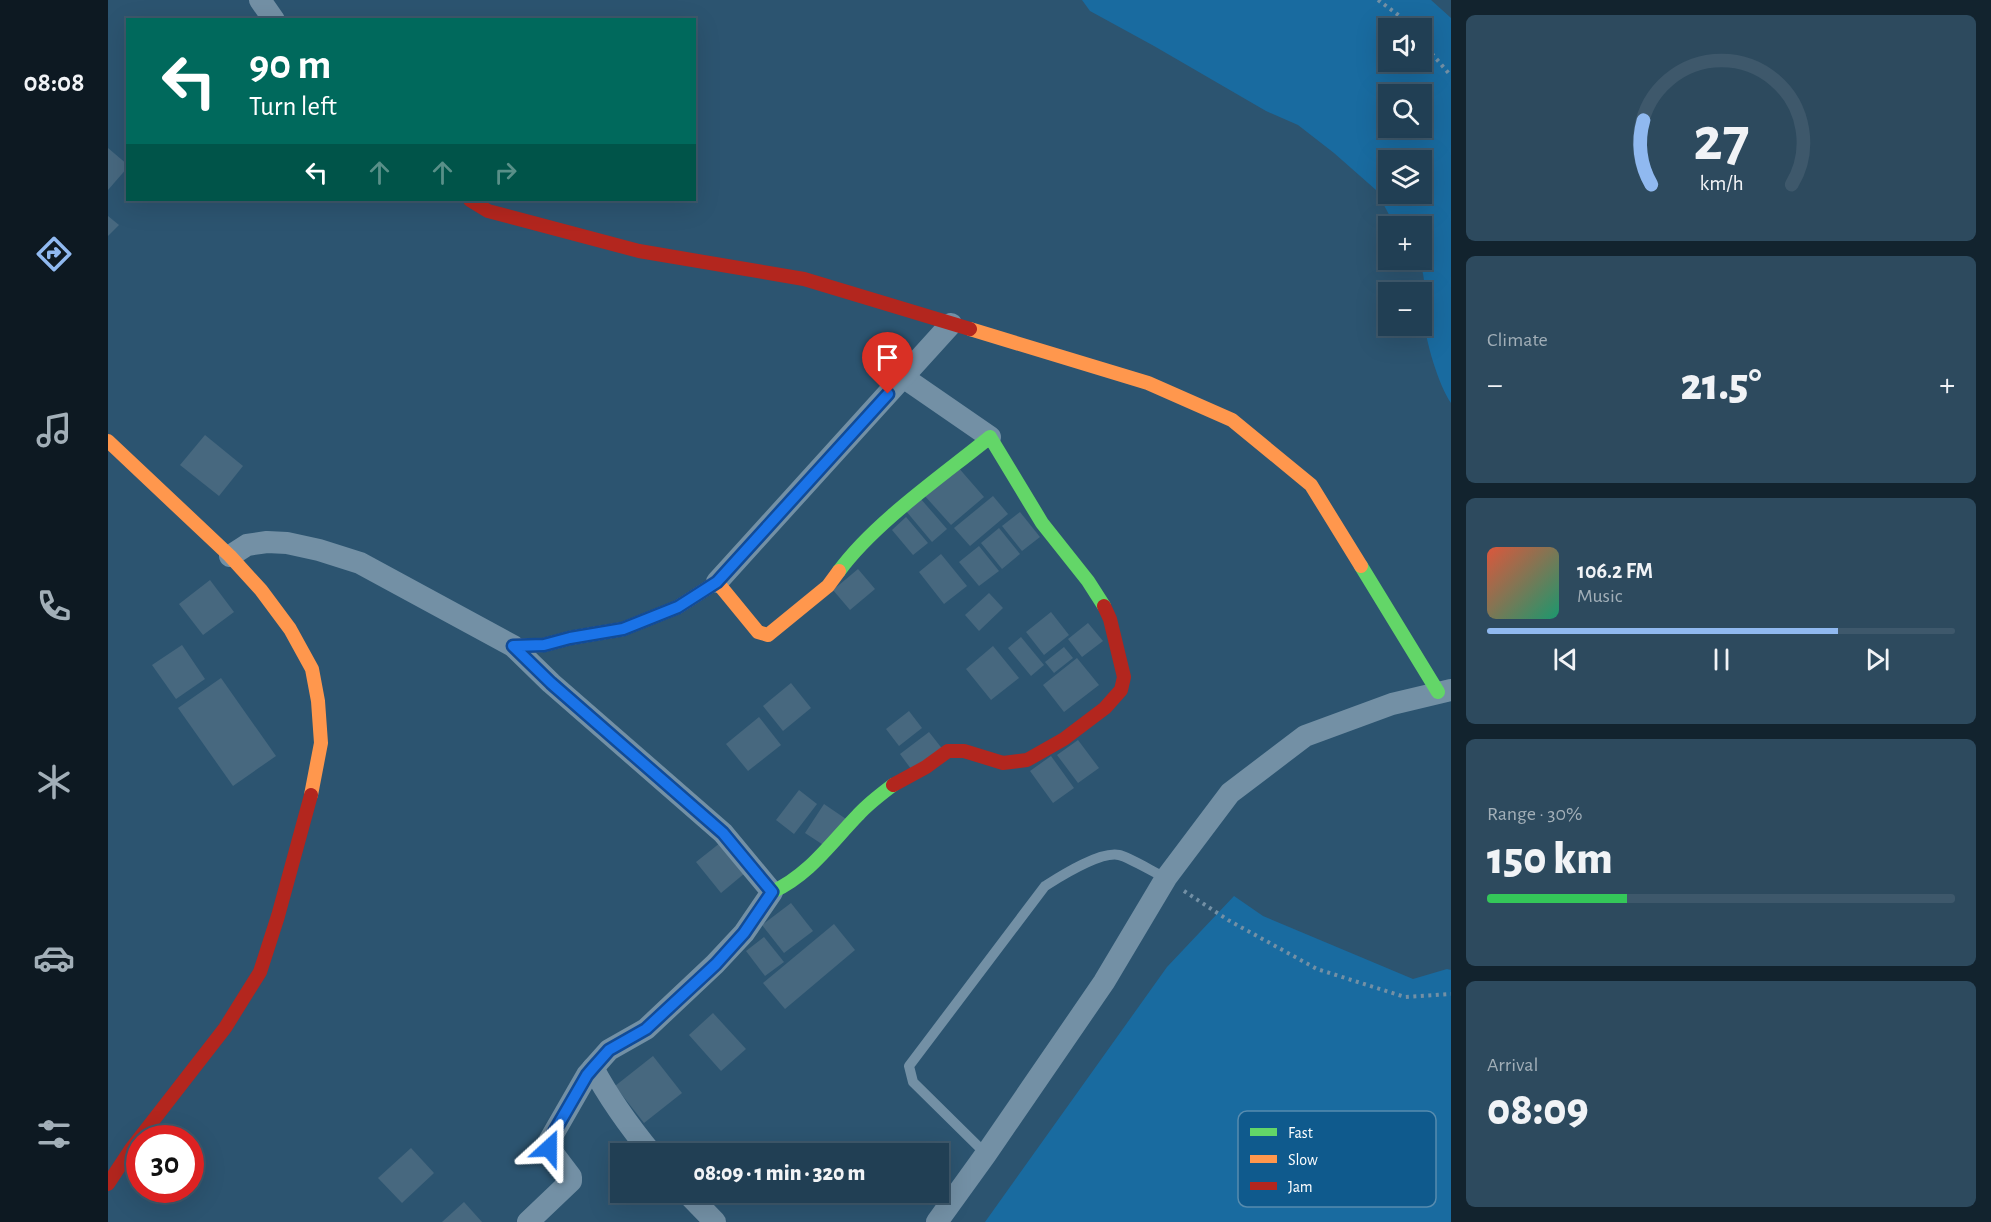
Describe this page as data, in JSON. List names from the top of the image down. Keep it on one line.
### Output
{"legend":["Fast","Slow","Jam"],"page":{"tabs":"08:08","map_buttons":["+","−"],"turn":["90 m","Turn left"],"tile":["Climate",["Range · 30%","150 km"],["Arrival","08:09"]],"heat":["−","21.5°","+"],"song":["106.2 FM","Music"],"limit":"30","trip":"08:09 · 1 min · 320 m","gauge":["27","km/h"]}}
